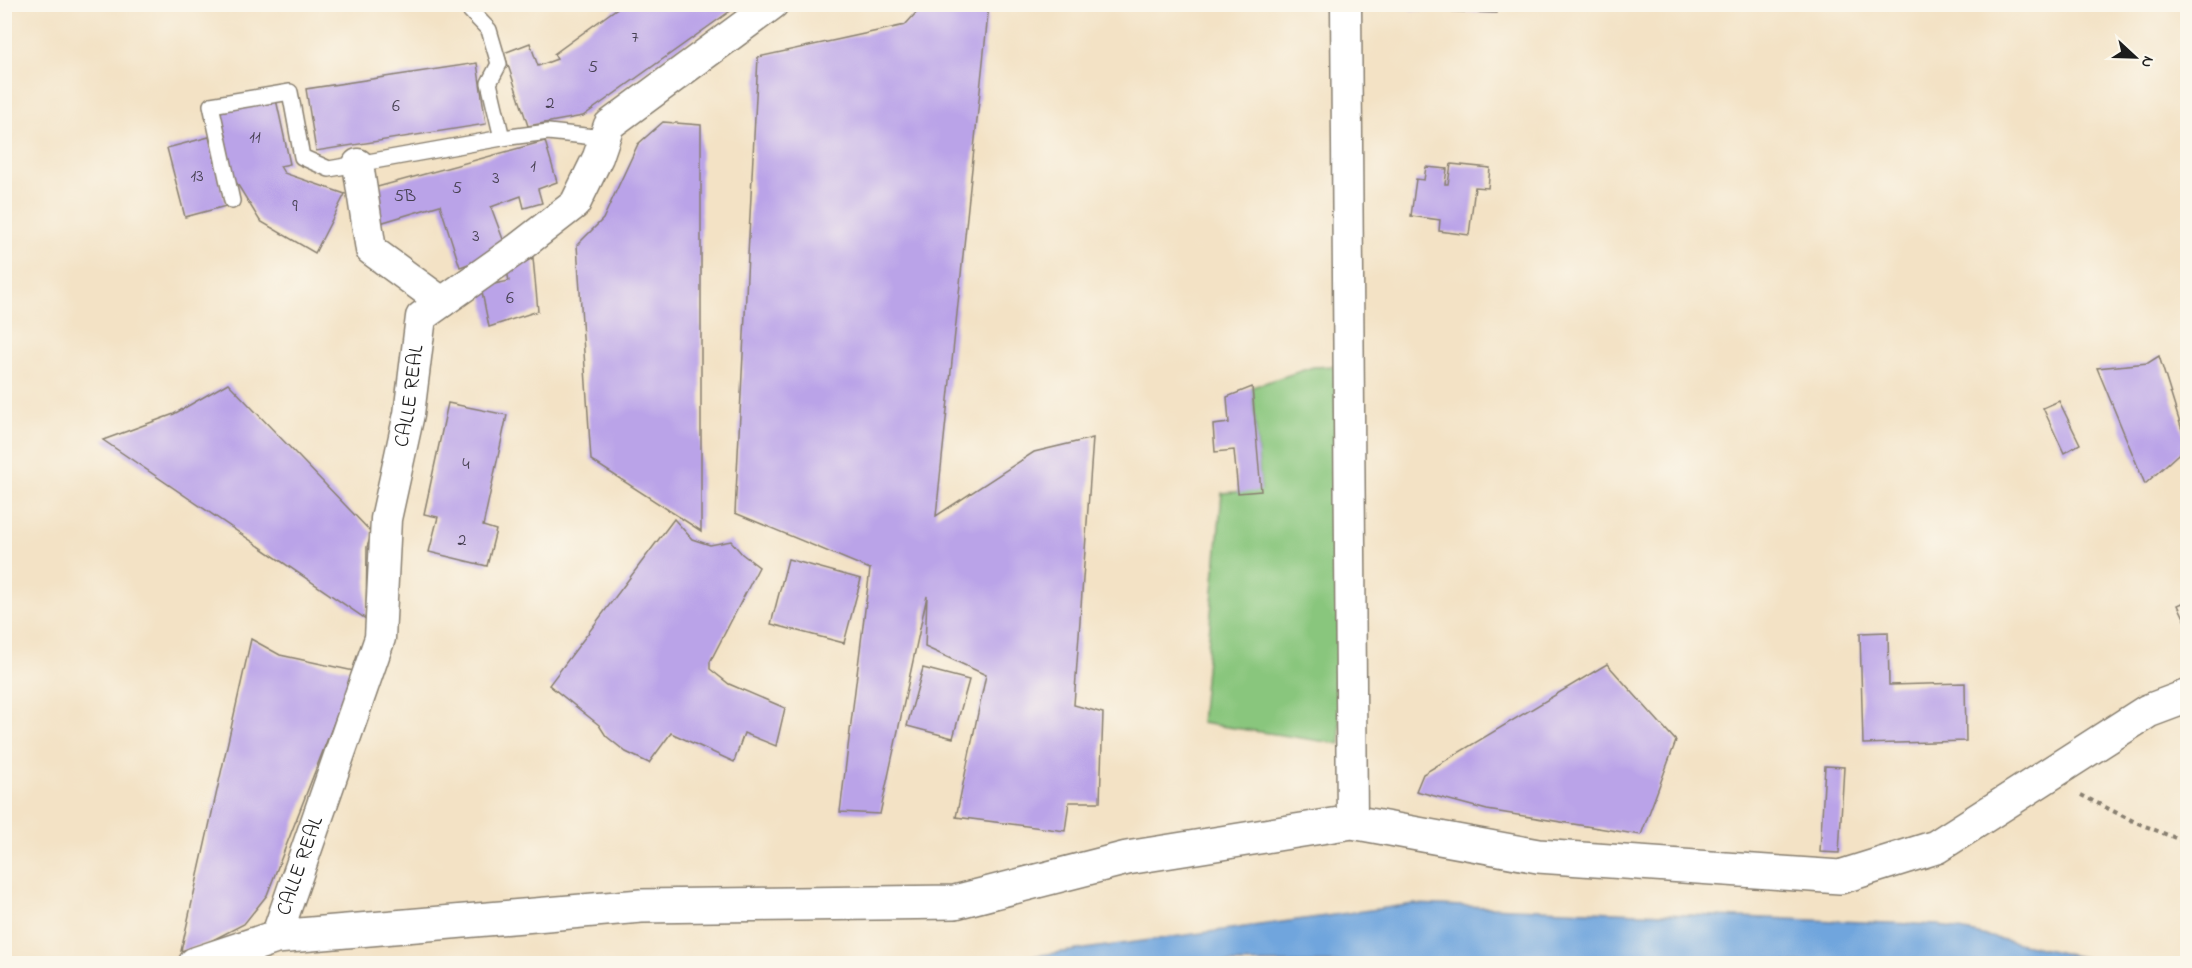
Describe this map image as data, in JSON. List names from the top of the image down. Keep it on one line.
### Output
{"streets":{"street":["CALLE REAL"]},"house_numbers":["7","5","2","6","11","1","13","3","5","5B","9","3","6","4","2"],"north":"right"}
